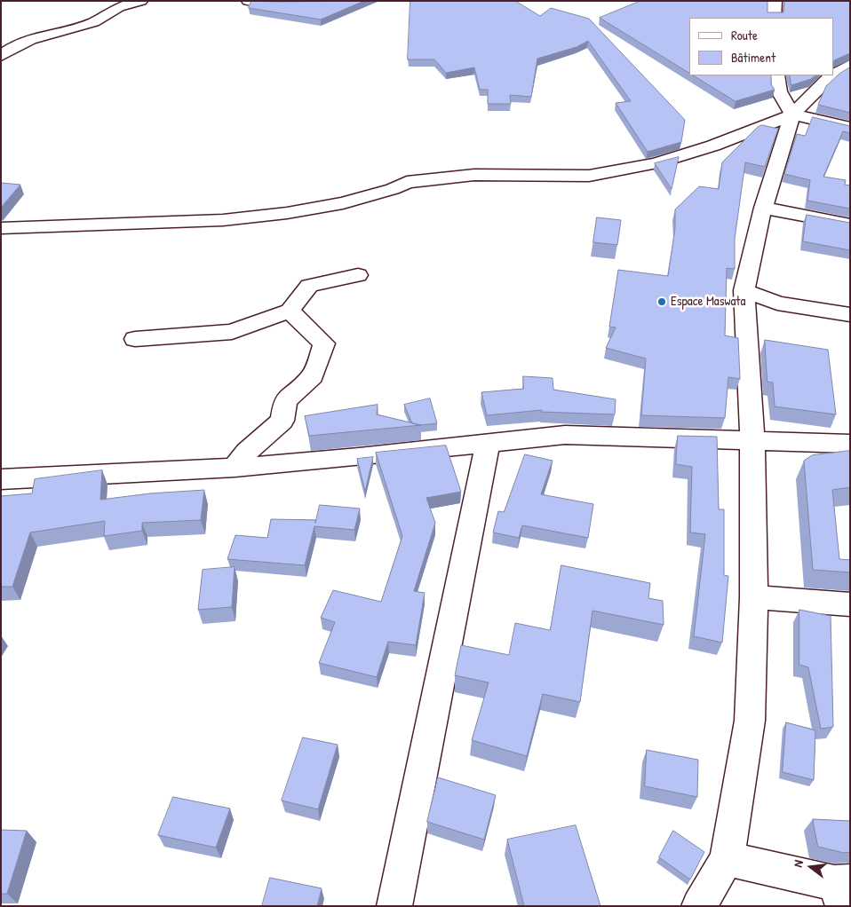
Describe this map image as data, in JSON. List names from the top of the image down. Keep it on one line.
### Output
{"places":["Espace Maswata"],"legend":["Route","Bâtiment"],"north":"left"}
